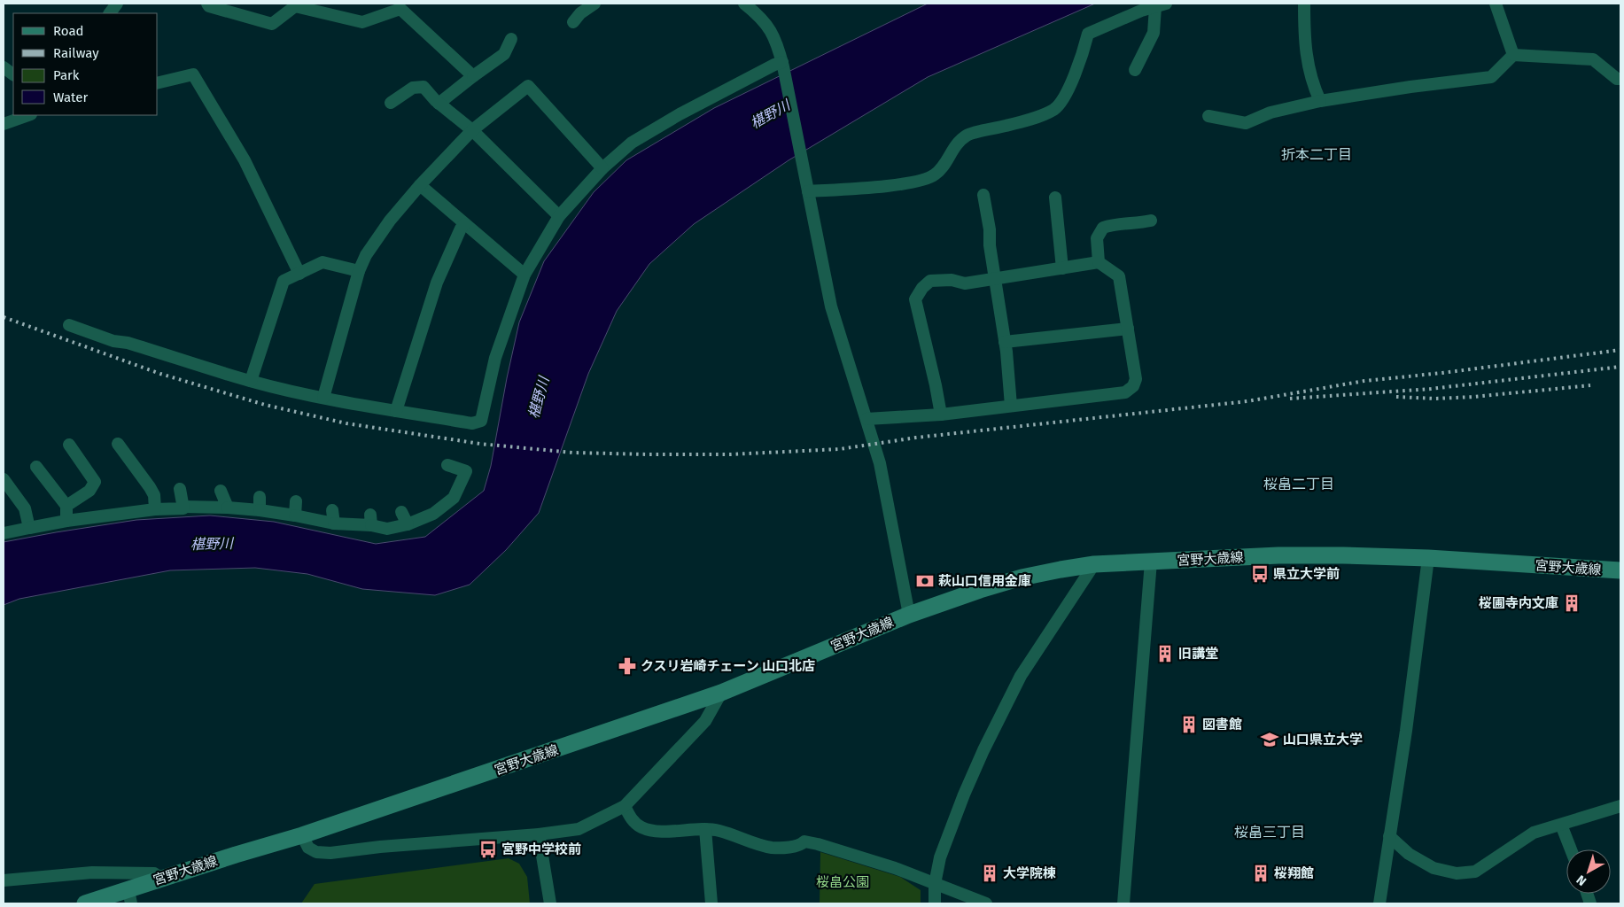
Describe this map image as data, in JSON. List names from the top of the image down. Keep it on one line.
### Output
{"streets":{"main road":["宮野大歳線"]},"districts":["折本二丁目","桜畠二丁目","桜畠三丁目"],"water":["椹野川"],"parks":["桜畠公園"],"places":{"bus stop":["県立大学前","宮野中学校前"],"bank":["萩山口信用金庫"],"building":["桜圃寺内文庫","旧講堂","図書館","大学院棟","桜翔館"],"pharmacy":["クスリ岩崎チェーン 山口北店"],"school or university":["山口県立大学"]},"legend":["Road","Railway","Park","Water"],"north":"bottom left"}
